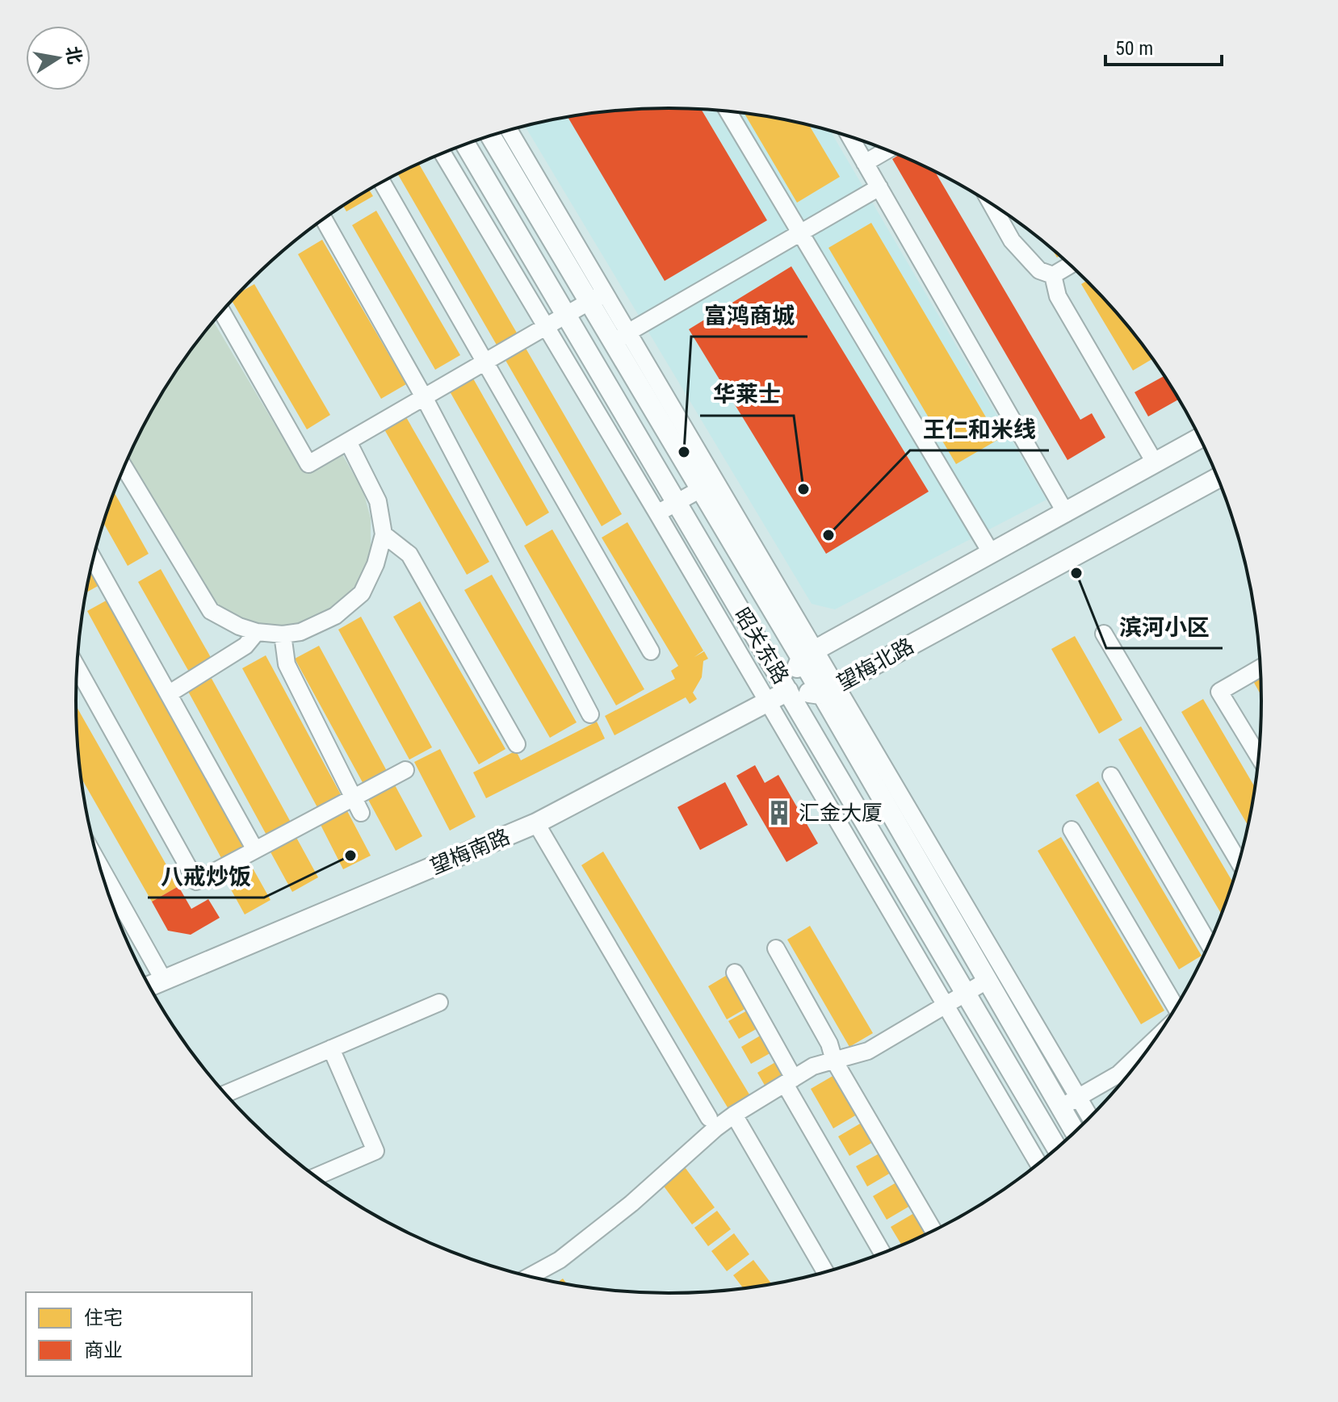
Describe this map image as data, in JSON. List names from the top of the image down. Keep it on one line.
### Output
{"streets":{"main road":["昭关东路","望梅北路","望梅南路"]},"crossings":[["昭关东路","望梅北路"],["昭关东路","望梅南路"],["望梅北路","望梅南路"]],"places":{"other":["富鸿商城","华莱士","王仁和米线","滨河小区","八戒炒饭"],"building":["汇金大厦"]},"legend":["住宅","商业"],"scale_bar":"50 m","north":"right"}
